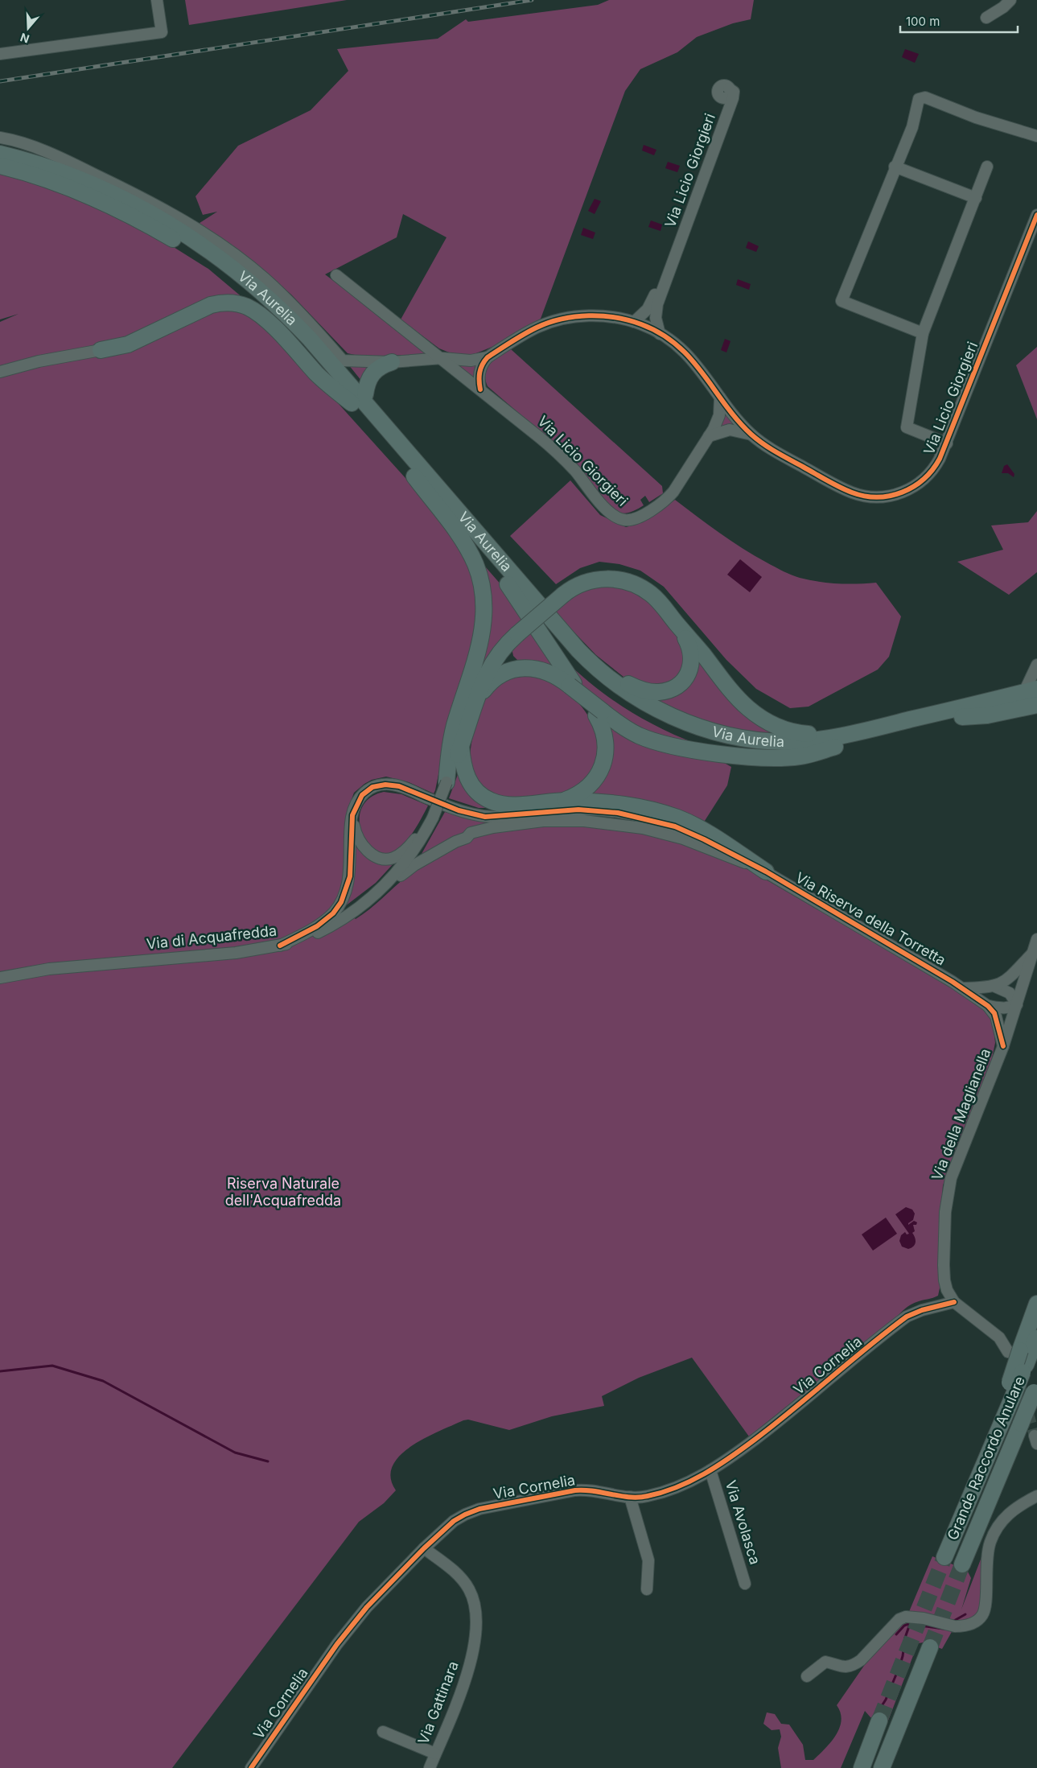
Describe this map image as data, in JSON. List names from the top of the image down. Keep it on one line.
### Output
{"streets":{"highway":["Via Aurelia","Grande Raccordo Anulare"],"street":["Via Licio Giorgieri","Via Riserva della Torretta","Via di Acquafredda","Via della Maglianella","Via Cornelia","Via Avolasca","Via Gattinara"]},"crossings":[["Via Licio Giorgieri","Via Aurelia"],["Via della Maglianella","Via Cornelia"],["Via della Maglianella","Grande Raccordo Anulare"],["Via Cornelia","Via Avolasca"],["Via Cornelia","Via Gattinara"]],"parks":["Riserva Naturale dell'Acquafredda"],"scale_bar":"100 m","north":"bottom"}
